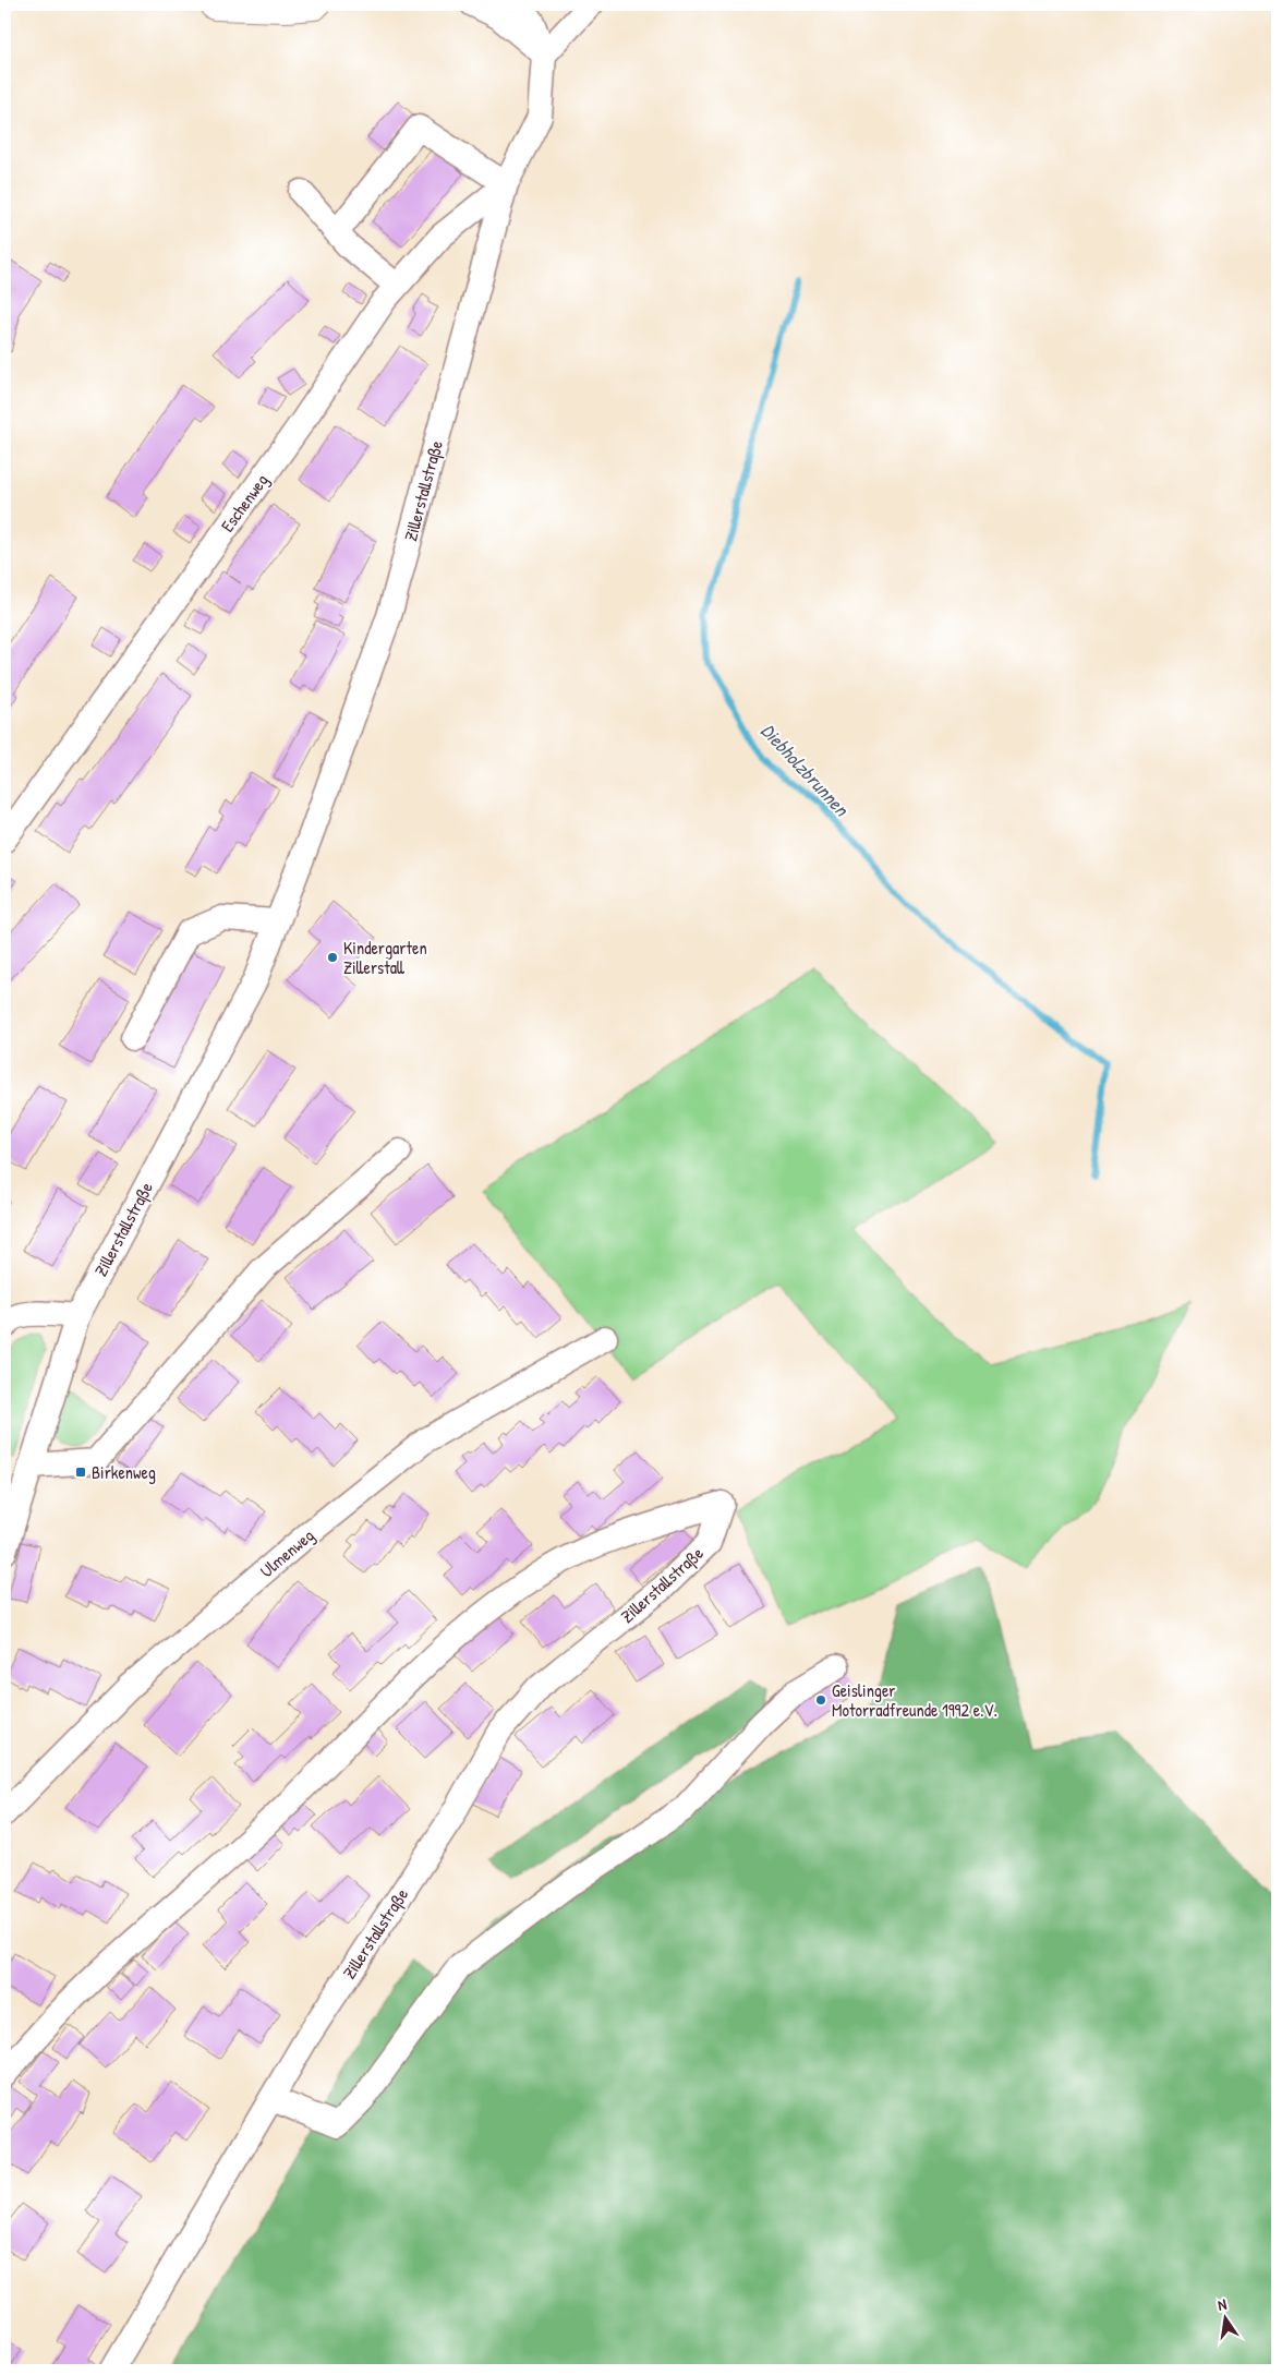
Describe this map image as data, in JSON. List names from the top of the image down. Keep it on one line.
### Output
{"streets":{"street":["Zillerstallstraße","Eschenweg","Ulmenweg"]},"crossings":[["Zillerstallstraße","Eschenweg"]],"water":["Diebholzbrunnen"],"places":{"other":["Kindergarten Zillerstall","Geislinger Motorradfreunde 1992 e.V."],"transit":["Birkenweg"]},"north":"top"}
